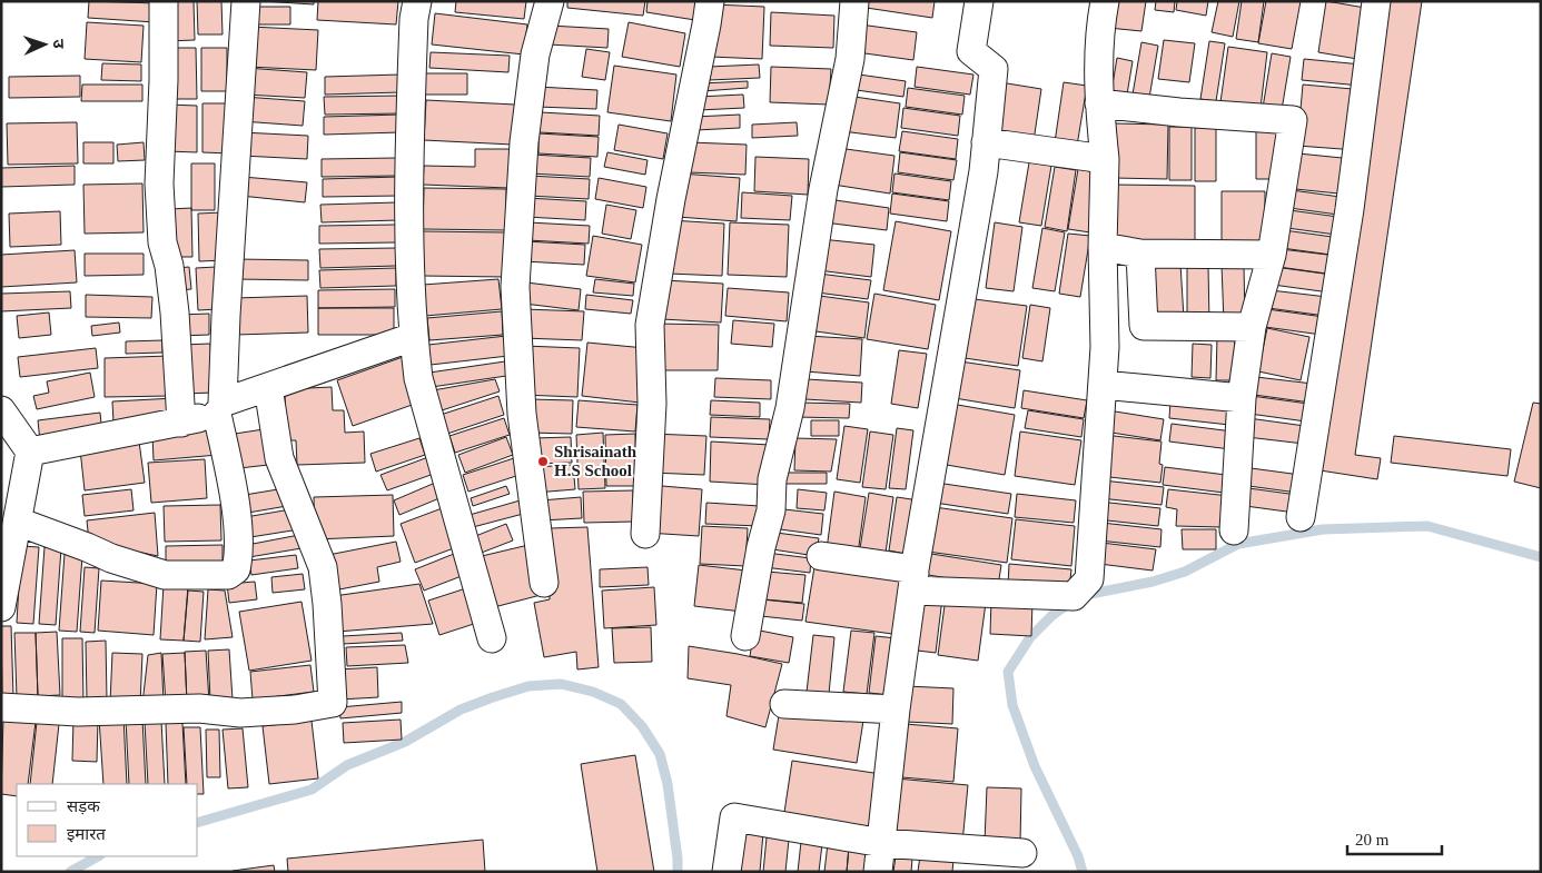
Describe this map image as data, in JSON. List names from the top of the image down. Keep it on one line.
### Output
{"places":["Shrisainath H.S School"],"legend":["सड़क","इमारत"],"scale_bar":"20 m","north":"right"}
